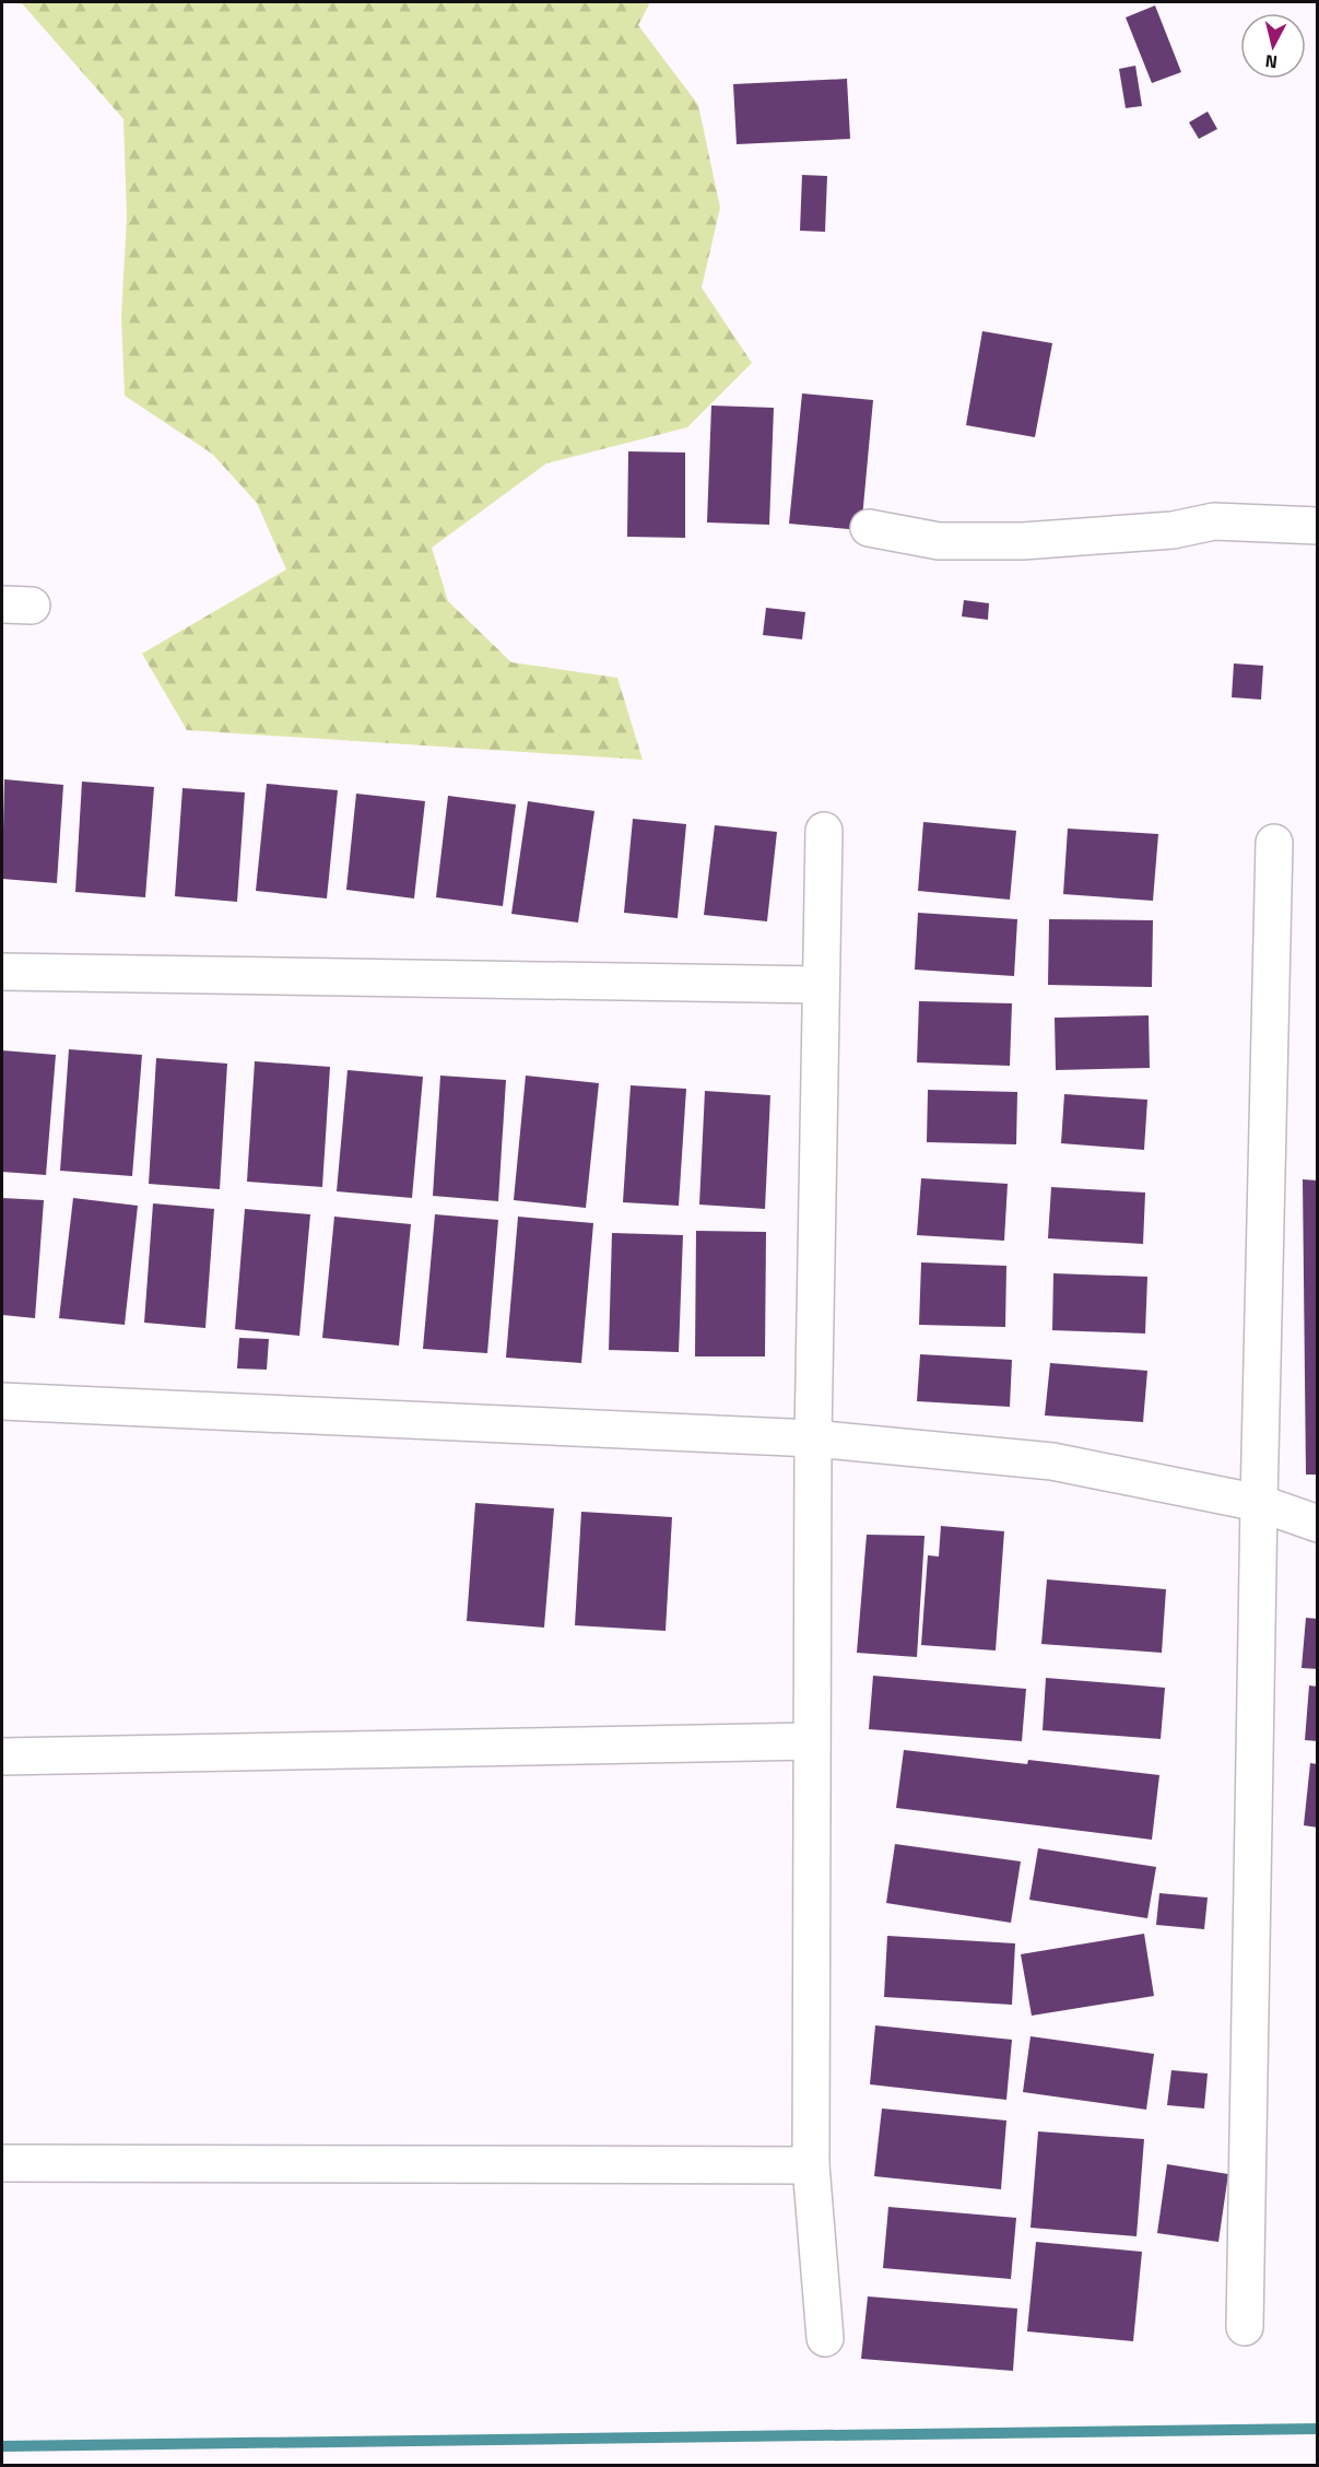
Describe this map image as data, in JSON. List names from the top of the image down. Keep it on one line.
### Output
{"north":"bottom"}
